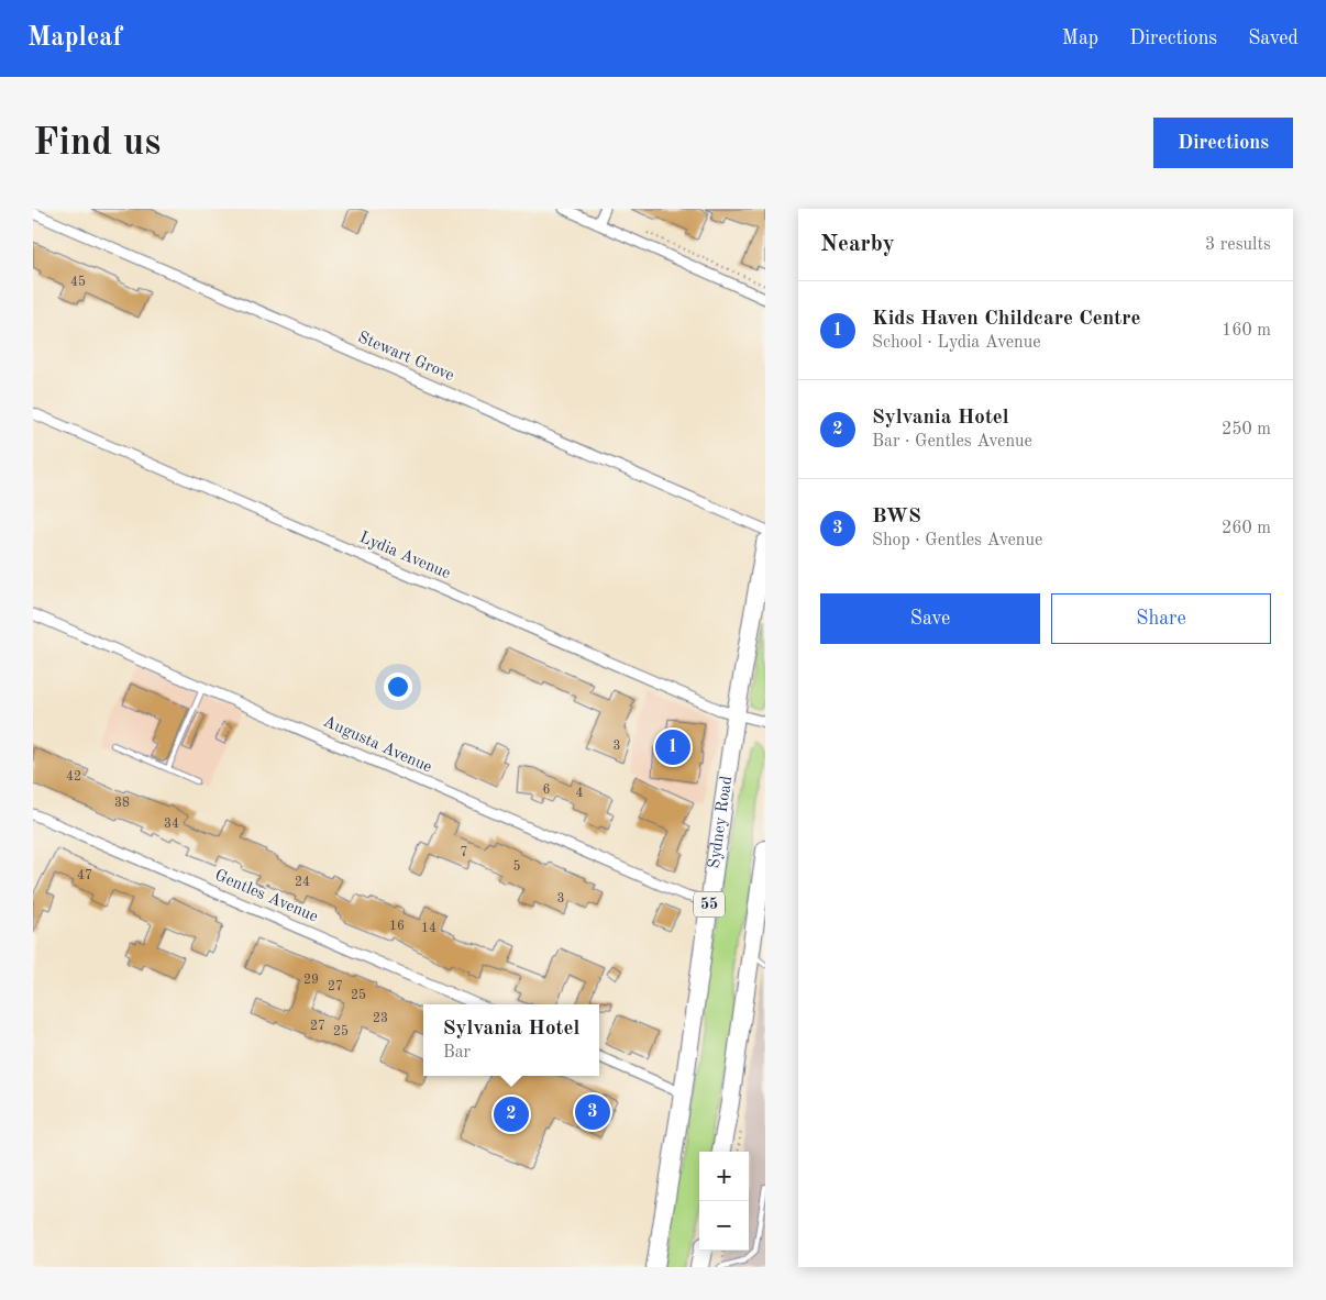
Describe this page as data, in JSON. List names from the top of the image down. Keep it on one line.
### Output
{"streets":{"highway":["Sydney Road","55"],"street":["Stewart Grove","Lydia Avenue","Augusta Avenue","Gentles Avenue"]},"crossings":[["Lydia Avenue","Sydney Road"],["Augusta Avenue","Sydney Road"]],"house_numbers":["45","3","42","6","4","38","34","7","5","47","24","3","16","14","29","27","25","23","27","25"],"page":{"header":"Mapleaf","nav":["Map","Directions","Saved"],"buttons":["Directions",["Save","Share"]],"title":"Find us","heading":["Nearby","3 results"],"list":[{"mark":"1","name":"Kids Haven Childcare Centre","note":"School · Lydia Avenue","value":"160 m"},{"mark":"2","name":"Sylvania Hotel","note":"Bar · Gentles Avenue","value":"250 m"},{"mark":"3","name":"BWS","note":"Shop · Gentles Avenue","value":"260 m"}],"pins":["1","3","2"],"popup":["Sylvania Hotel","Bar"],"map_buttons":["+","−"]}}
